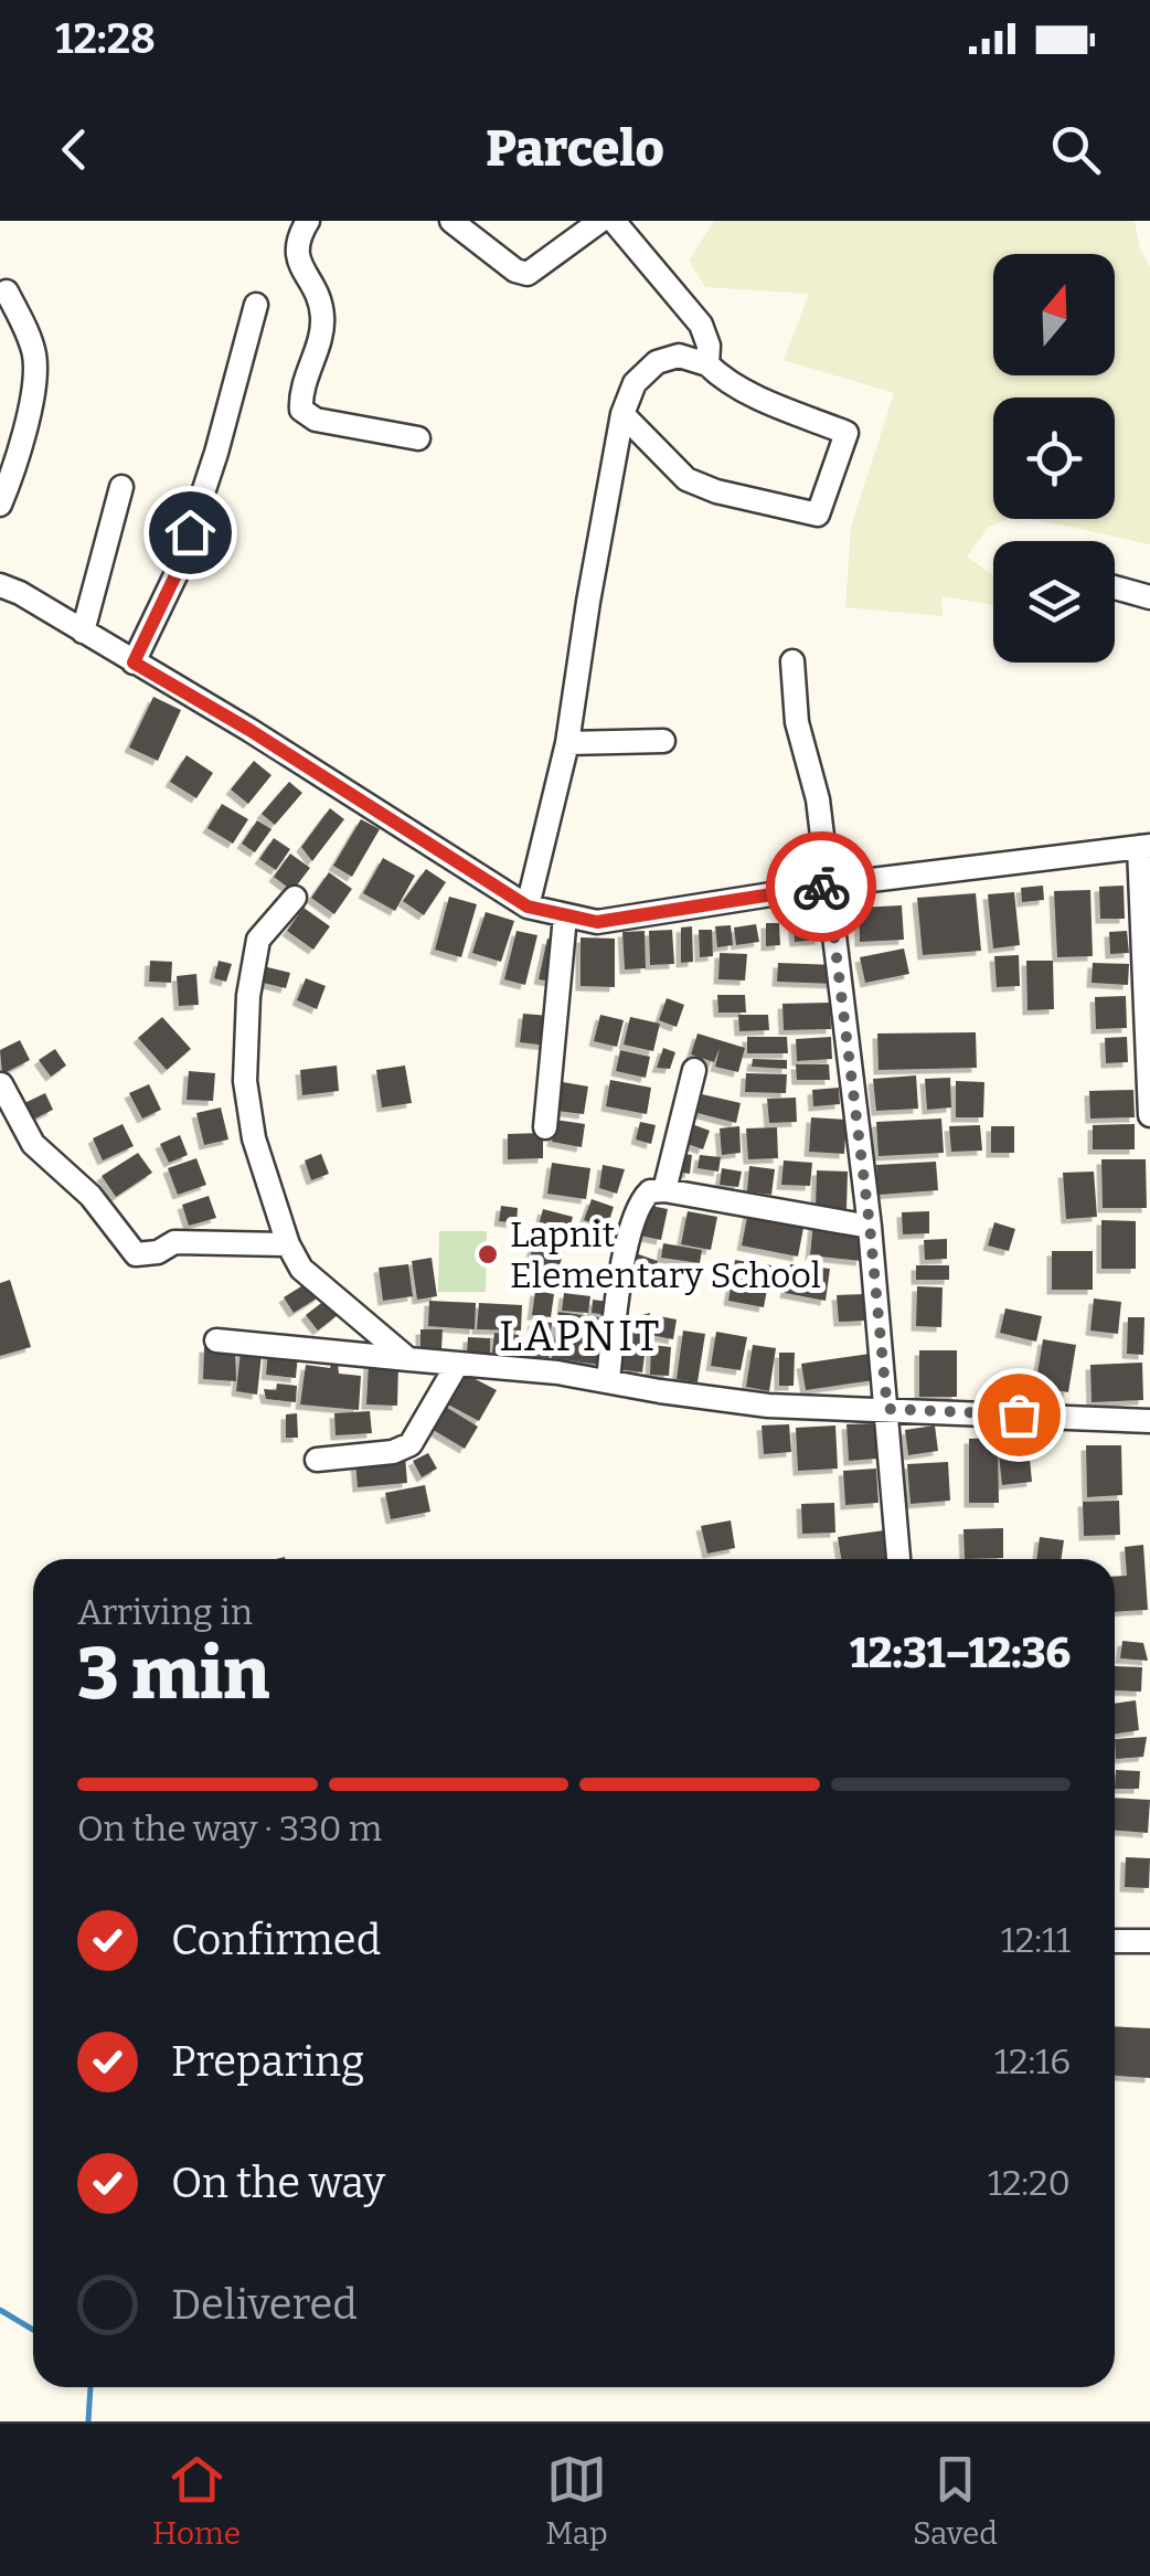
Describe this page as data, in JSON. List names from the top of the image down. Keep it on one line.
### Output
{"districts":["LAPNIT"],"places":["Lapnit Elementary School"],"north":"top","page":{"status":"12:28","header":"Parcelo","heading":["3 min","Arriving in","12:31–12:36"],"bar":"On the way · 330 m","list":[["Confirmed","12:11"],["Preparing","12:16"],["On the way","12:20"],"Delivered"],"tabs":["Home","Map","Saved"]}}
